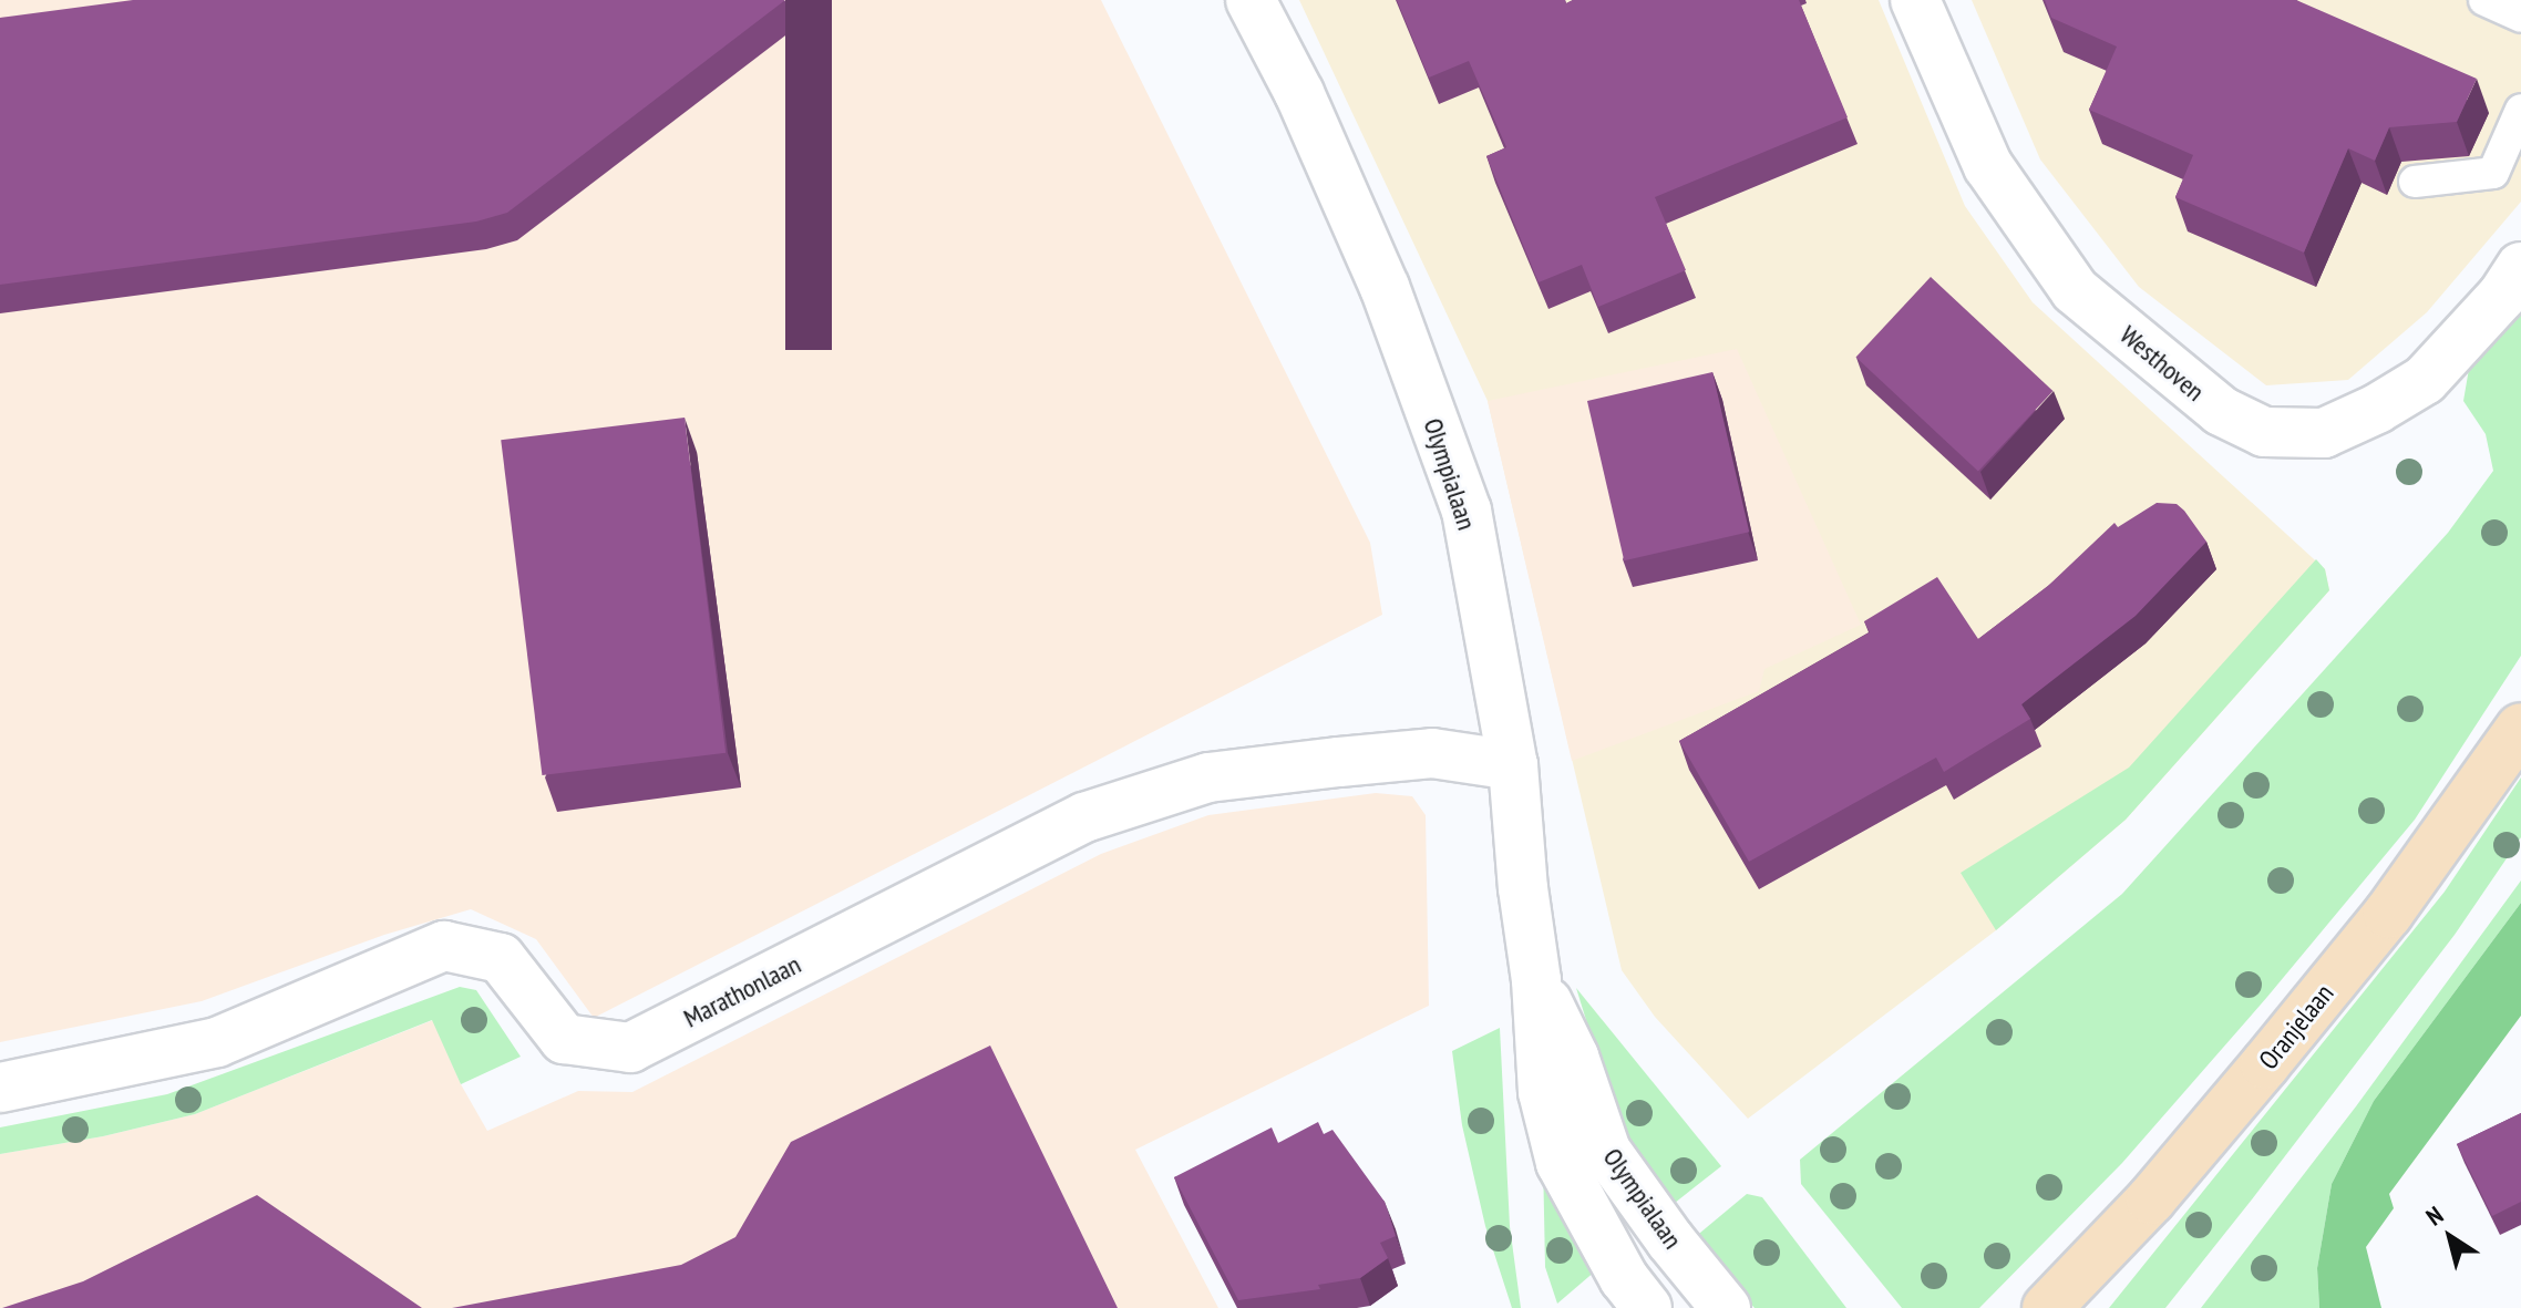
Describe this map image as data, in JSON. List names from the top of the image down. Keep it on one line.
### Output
{"streets":{"street":["Westhoven","Olympialaan","Marathonlaan","Oranjelaan"]},"crossings":[["Olympialaan","Marathonlaan"]],"north":"top left"}
